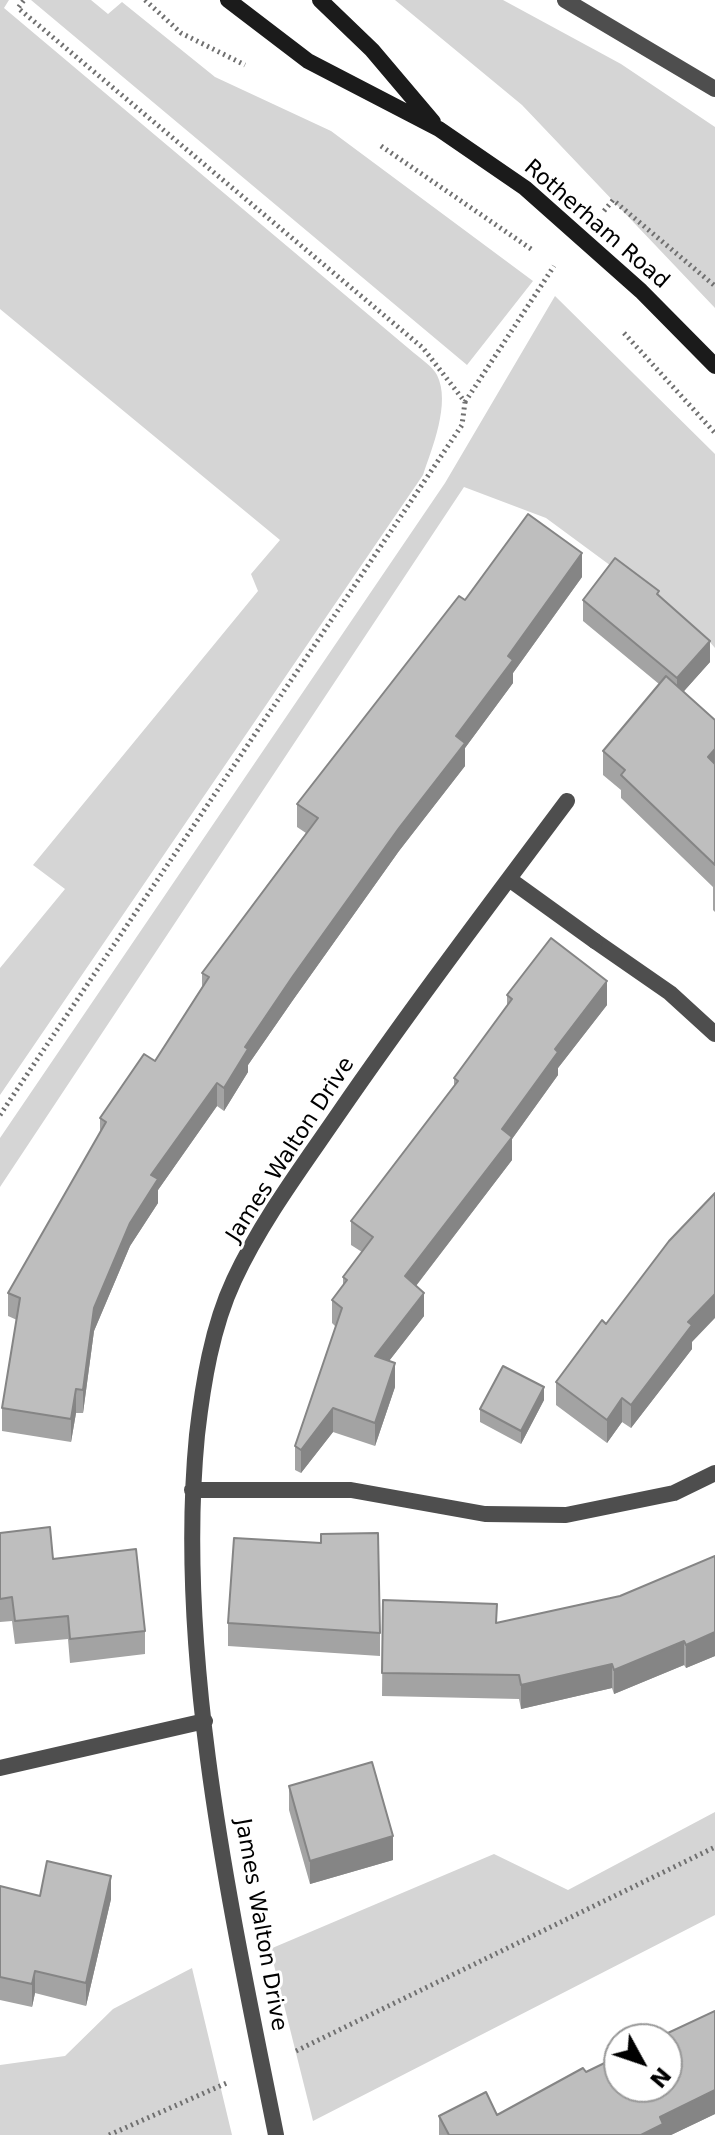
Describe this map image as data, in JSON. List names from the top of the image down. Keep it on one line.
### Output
{"streets":{"main road":["Rotherham Road"],"street":["James Walton Drive"]},"north":"bottom right"}
